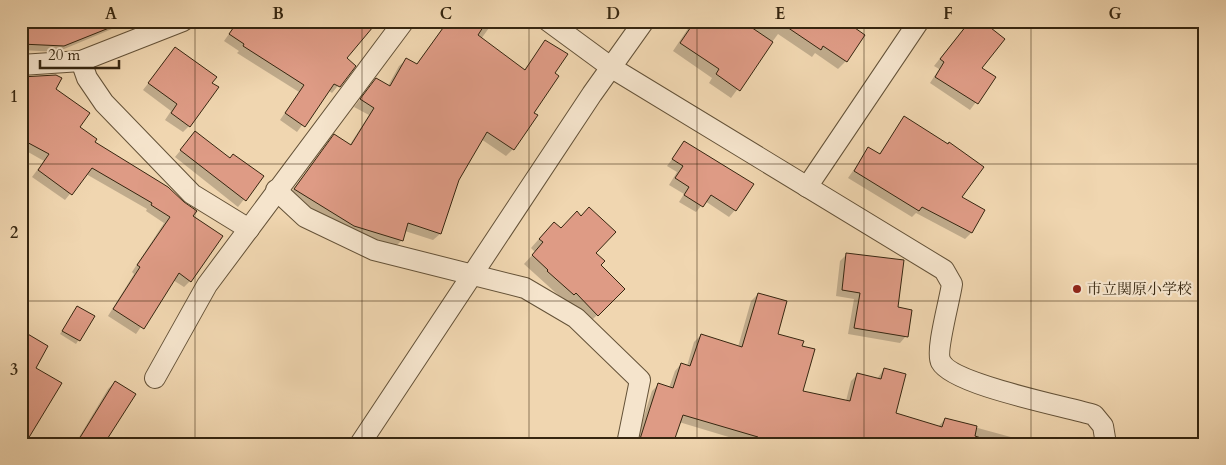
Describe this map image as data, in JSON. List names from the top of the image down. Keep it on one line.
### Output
{"places":["市立関原小学校"],"scale_bar":"20 m","grid":{"columns":["A","B","C","D","E","F","G"],"rows":["1","2","3"]}}
